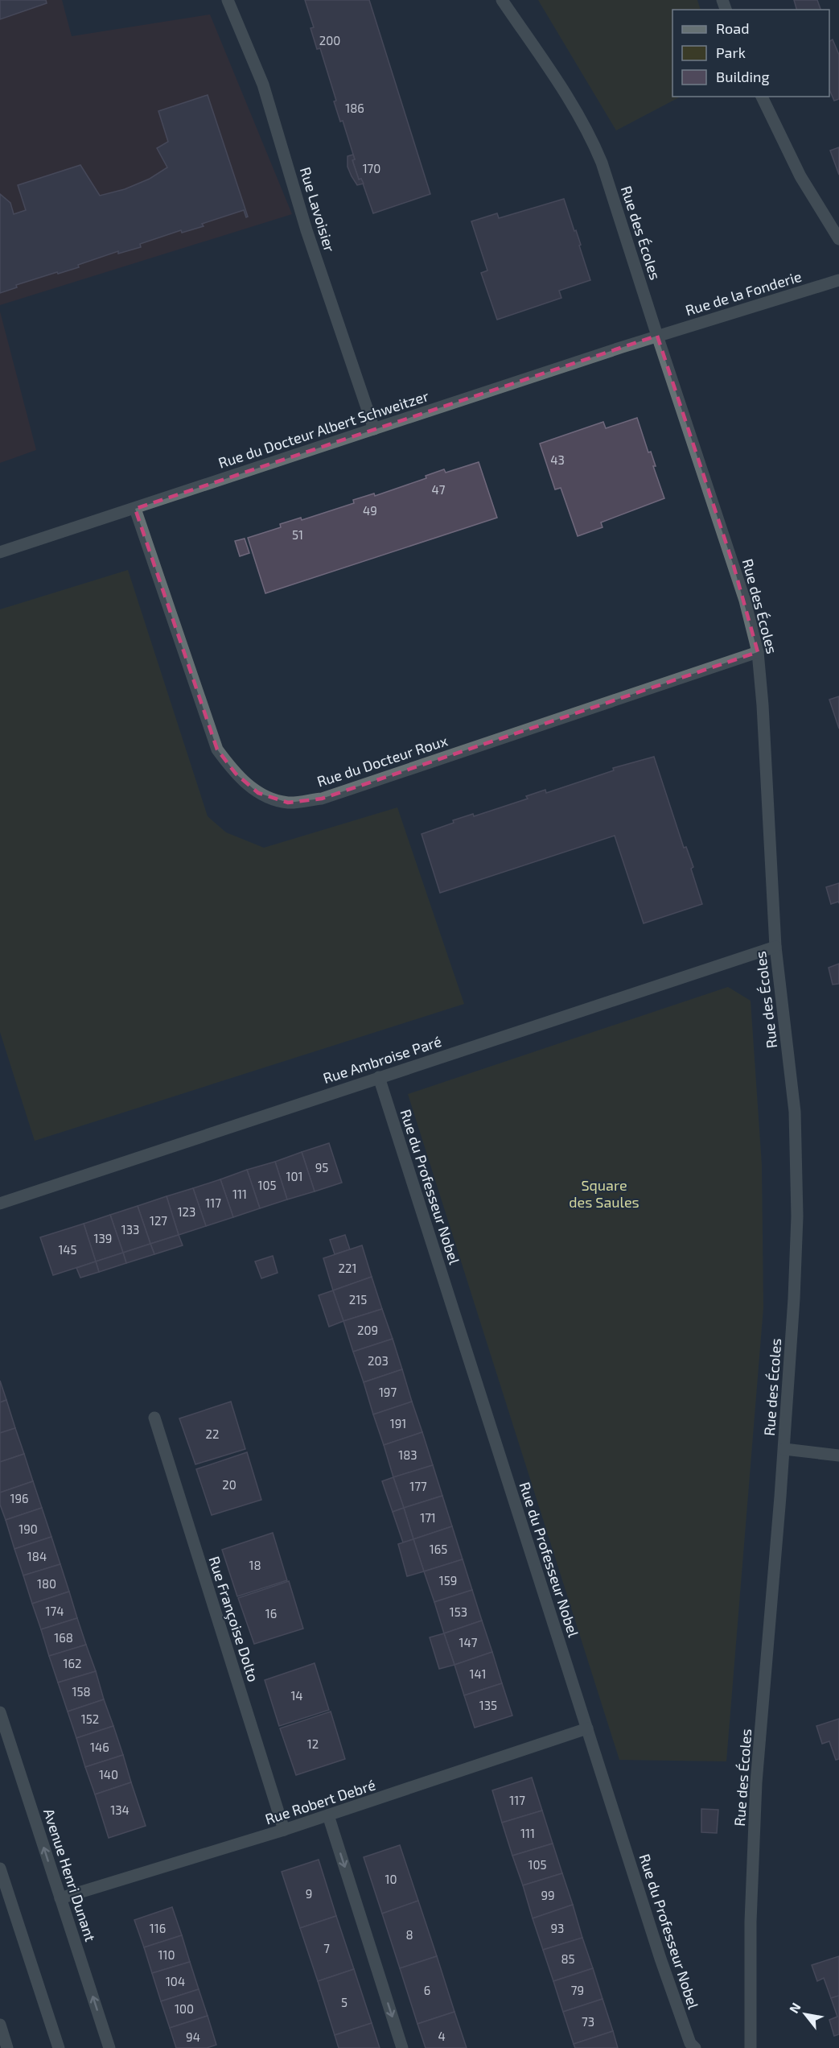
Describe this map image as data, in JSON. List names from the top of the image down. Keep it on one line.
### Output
{"streets":{"street":["Rue Lavoisier","Rue des Écoles","Rue de la Fonderie","Rue du Docteur Albert Schweitzer","Rue du Docteur Roux","Rue Ambroise Paré","Rue du Professeur Nobel","Rue Françoise Dolto","Rue Robert Debré","Avenue Henri Dunant"]},"crossings":[["Rue Lavoisier","Rue du Docteur Albert Schweitzer"],["Rue des Écoles","Rue de la Fonderie"],["Rue des Écoles","Rue du Docteur Albert Schweitzer"],["Rue des Écoles","Rue du Docteur Roux"],["Rue des Écoles","Rue Ambroise Paré"],["Rue de la Fonderie","Rue du Docteur Albert Schweitzer"],["Rue du Docteur Albert Schweitzer","Rue du Docteur Roux"],["Rue Ambroise Paré","Rue du Professeur Nobel"],["Rue du Professeur Nobel","Rue Robert Debré"],["Rue Françoise Dolto","Rue Robert Debré"],["Rue Robert Debré","Avenue Henri Dunant"]],"parks":["Square des Saules"],"house_numbers":["200","186","170","43","47","49","51","95","101","105","111","117","123","127","133","139","145","221","215","209","203","197","191","22","183","20","177","196","171","190","165","184","18","159","180","174","153","16","168","147","162","141","158","14","135","152","12","146","140","117","134","111","105","10","9","99","116","93","8","7","110","85","104","6","79","5","100","73","4","94"],"legend":["Road","Park","Building"],"north":"top left"}
